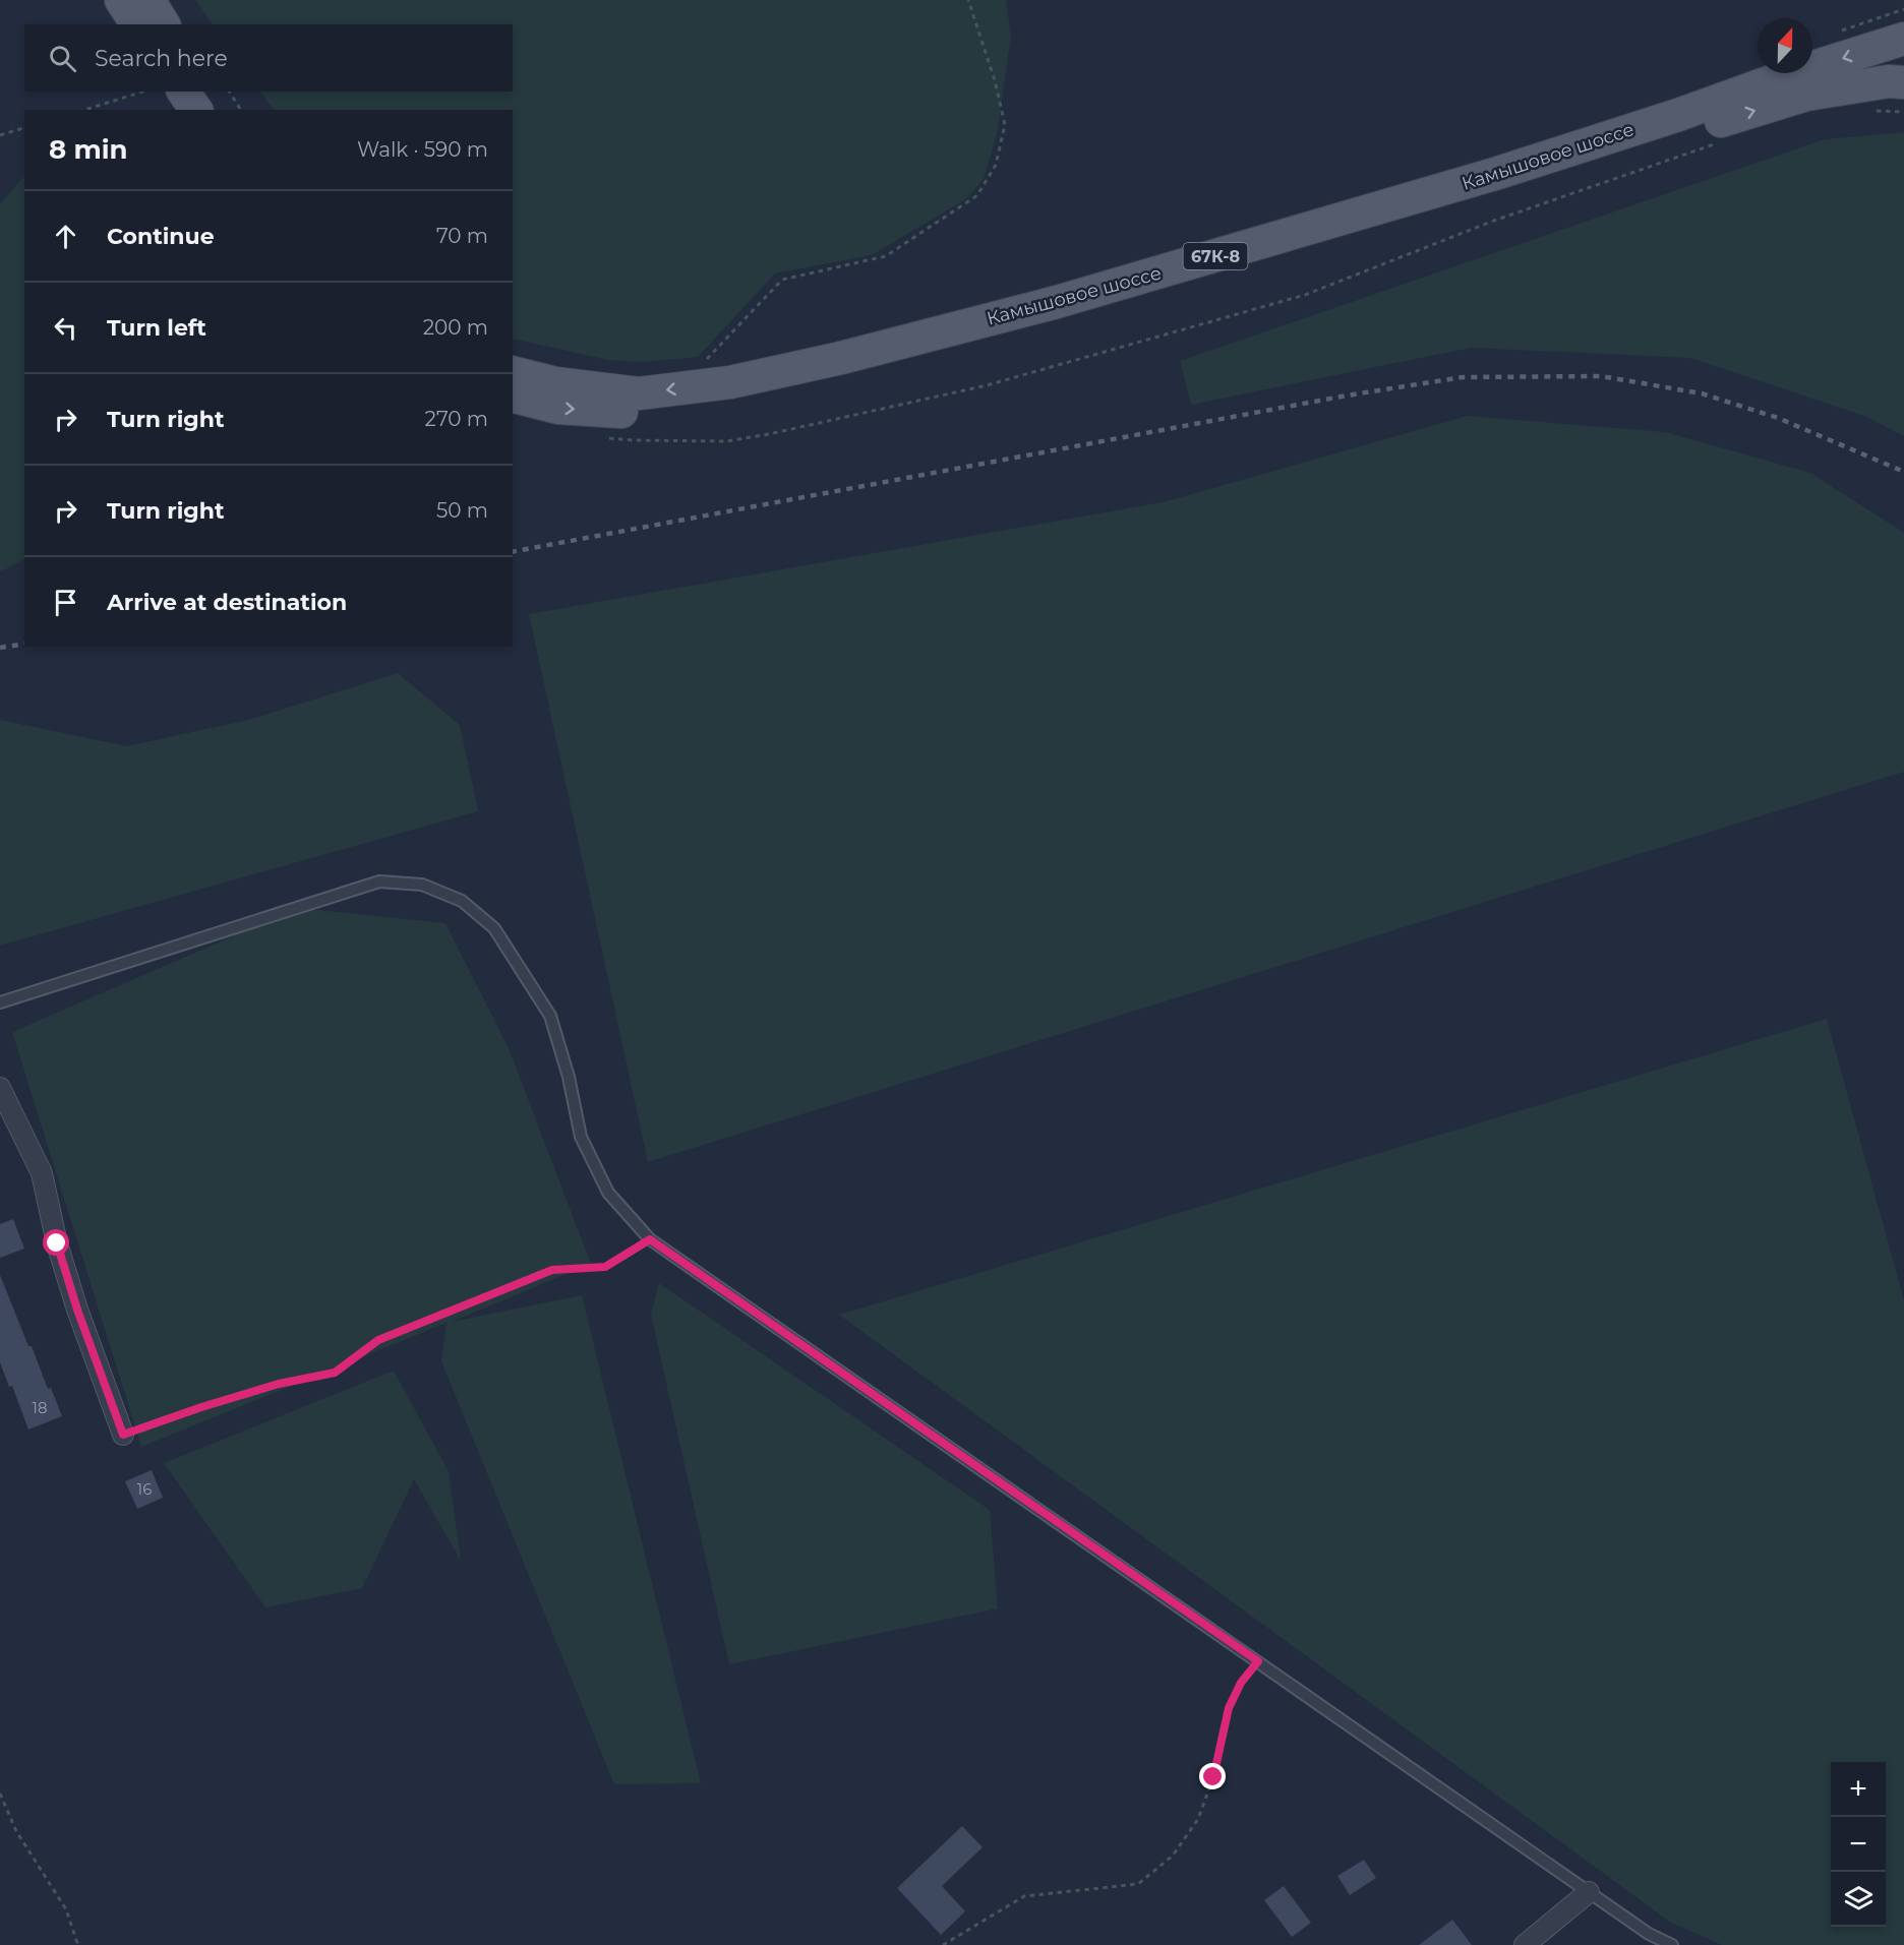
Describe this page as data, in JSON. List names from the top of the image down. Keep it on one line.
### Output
{"streets":{"main road":["Камышовое шоссе","67К-8"]},"house_numbers":["18","16"],"north":"top","page":{"search":"Search here","heading":["8 min","Walk · 590 m"],"list":[["Continue","70 m"],["Turn left","200 m"],["Turn right","270 m"],["Turn right","50 m"],"Arrive at destination"],"map_buttons":["+","−"]}}
